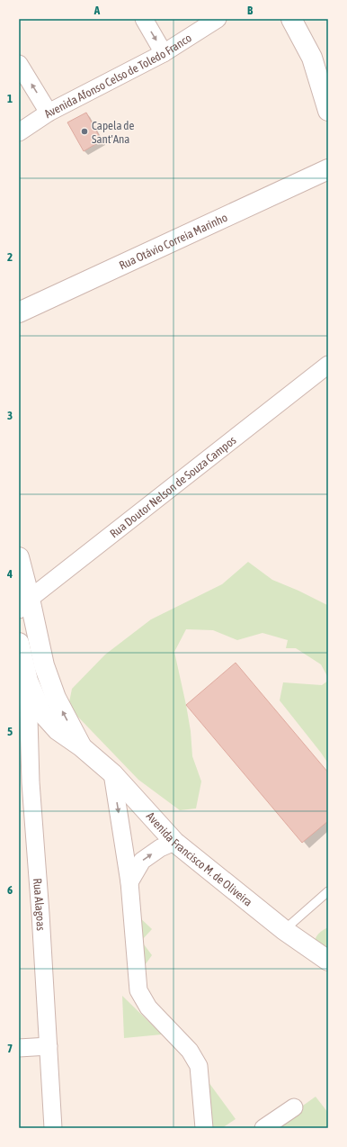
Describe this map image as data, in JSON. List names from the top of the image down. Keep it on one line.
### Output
{"streets":{"street":["Avenida Afonso Celso de Toledo Franco","Rua Otávio Correia Marinho","Rua Doutor Nelson de Souza Campos","Avenida Francisco M. de Oliveira","Rua Alagoas"]},"crossings":[["Rua Doutor Nelson de Souza Campos","Avenida Francisco M. de Oliveira"],["Avenida Francisco M. de Oliveira","Rua Alagoas"]],"places":["Capela de Sant'Ana"],"grid":{"columns":["A","B"],"rows":["1","2","3","4","5","6","7"]}}
